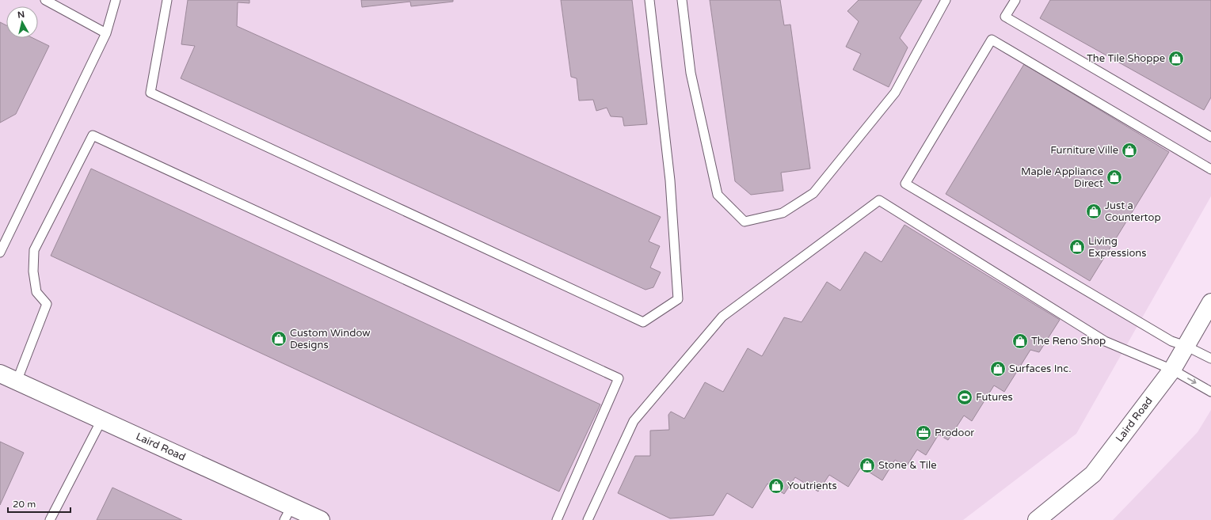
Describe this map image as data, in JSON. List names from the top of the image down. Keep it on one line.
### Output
{"streets":{"street":["Laird Road"]},"places":{"shop":["The Tile Shoppe","Furniture Ville","Maple Appliance Direct","Just a Countertop","Living Expressions","Custom Window Designs","The Reno Shop","Surfaces Inc.","Stone & Tile","Youtrients"],"sports":["Futures"],"office":["Prodoor"]},"scale_bar":"20 m","north":"top"}
